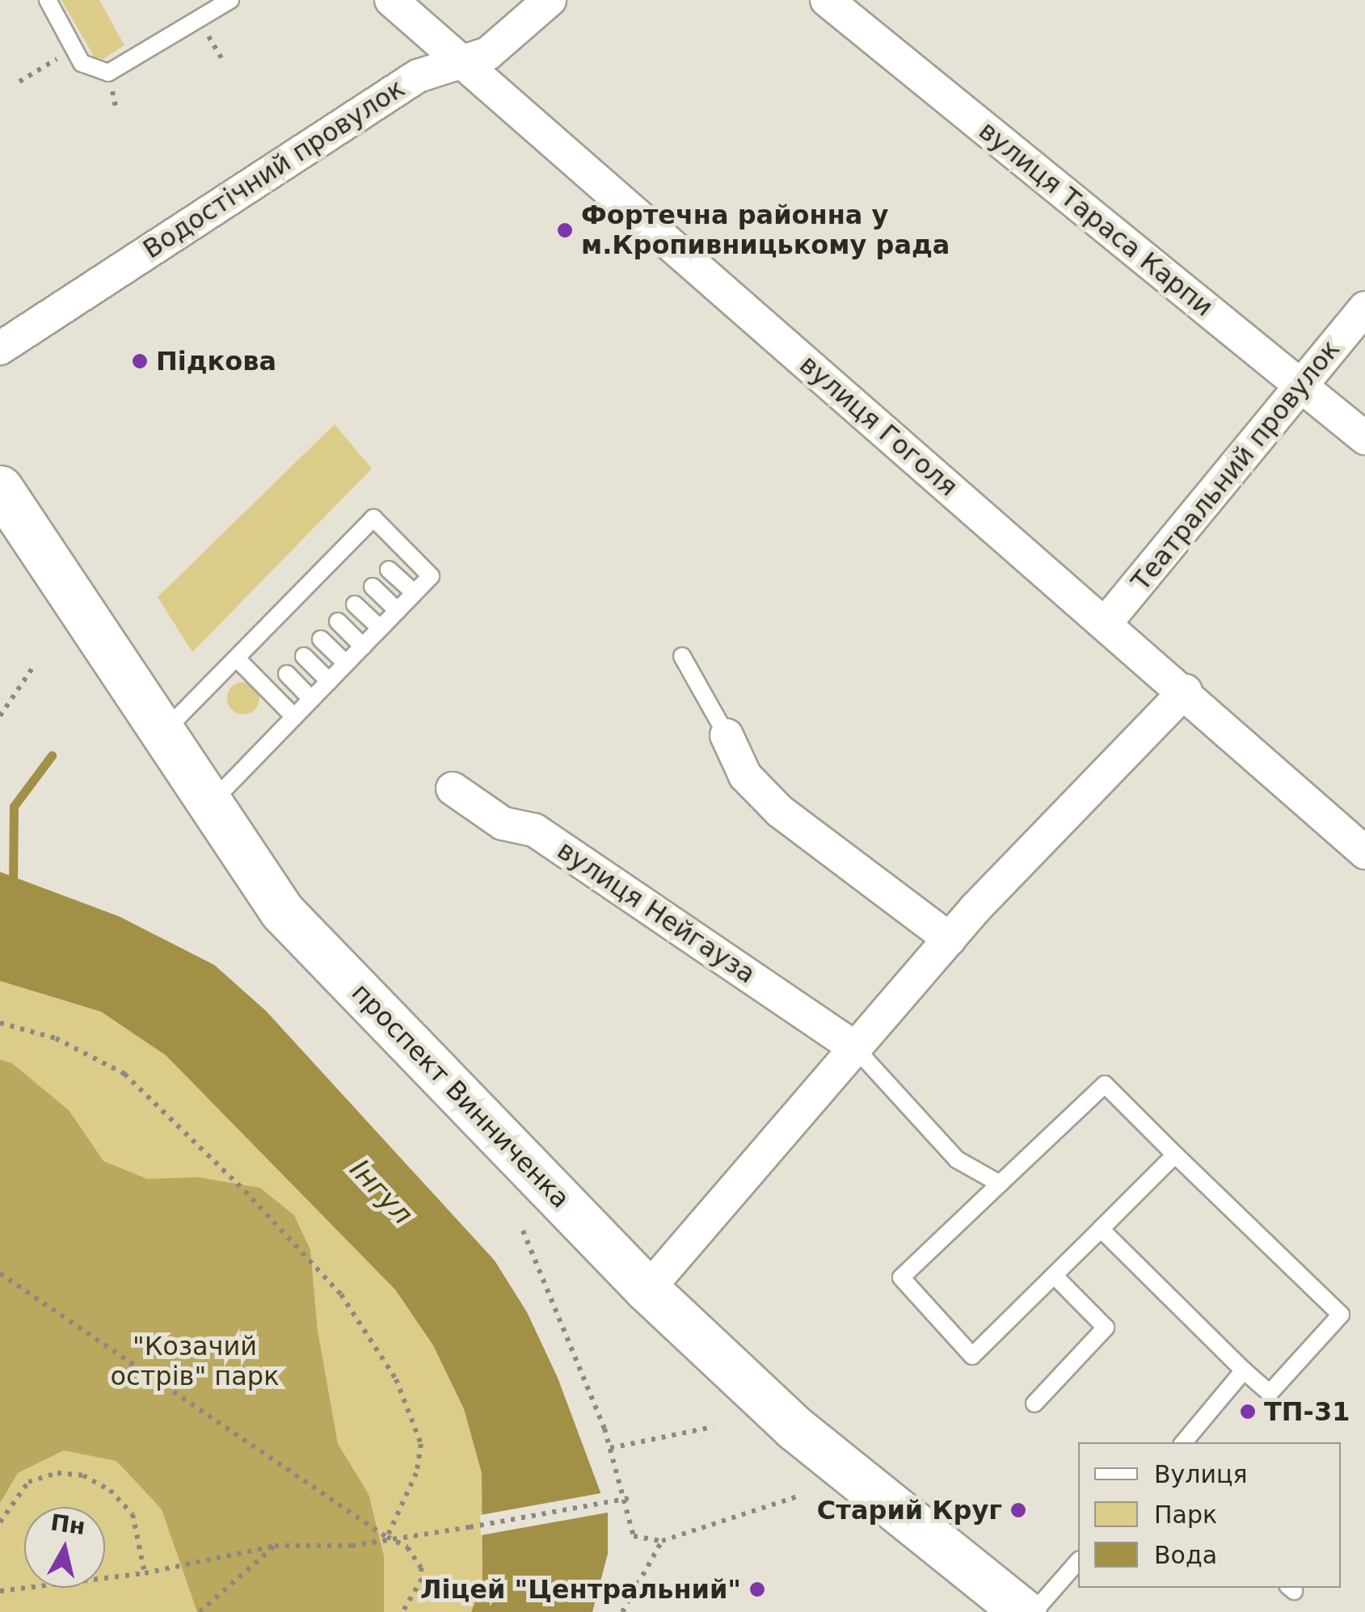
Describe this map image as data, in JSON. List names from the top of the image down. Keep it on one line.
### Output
{"streets":{"main road":["проспект Винниченка"],"street":["Водостічний провулок","вулиця Тараса Карпи","вулиця Гоголя","Театральний провулок","вулиця Нейгауза"]},"crossings":[["Водостічний провулок","вулиця Гоголя"],["вулиця Тараса Карпи","Театральний провулок"],["вулиця Гоголя","Театральний провулок"]],"water":["Інгул"],"parks":["\"Козачий острів\" парк"],"places":["Фортечна районна у м.Кропивницькому рада","Підкова","ТП-31","Старий Круг","Ліцей \"Центральний\""],"legend":["Вулиця","Парк","Вода"],"north":"top"}
